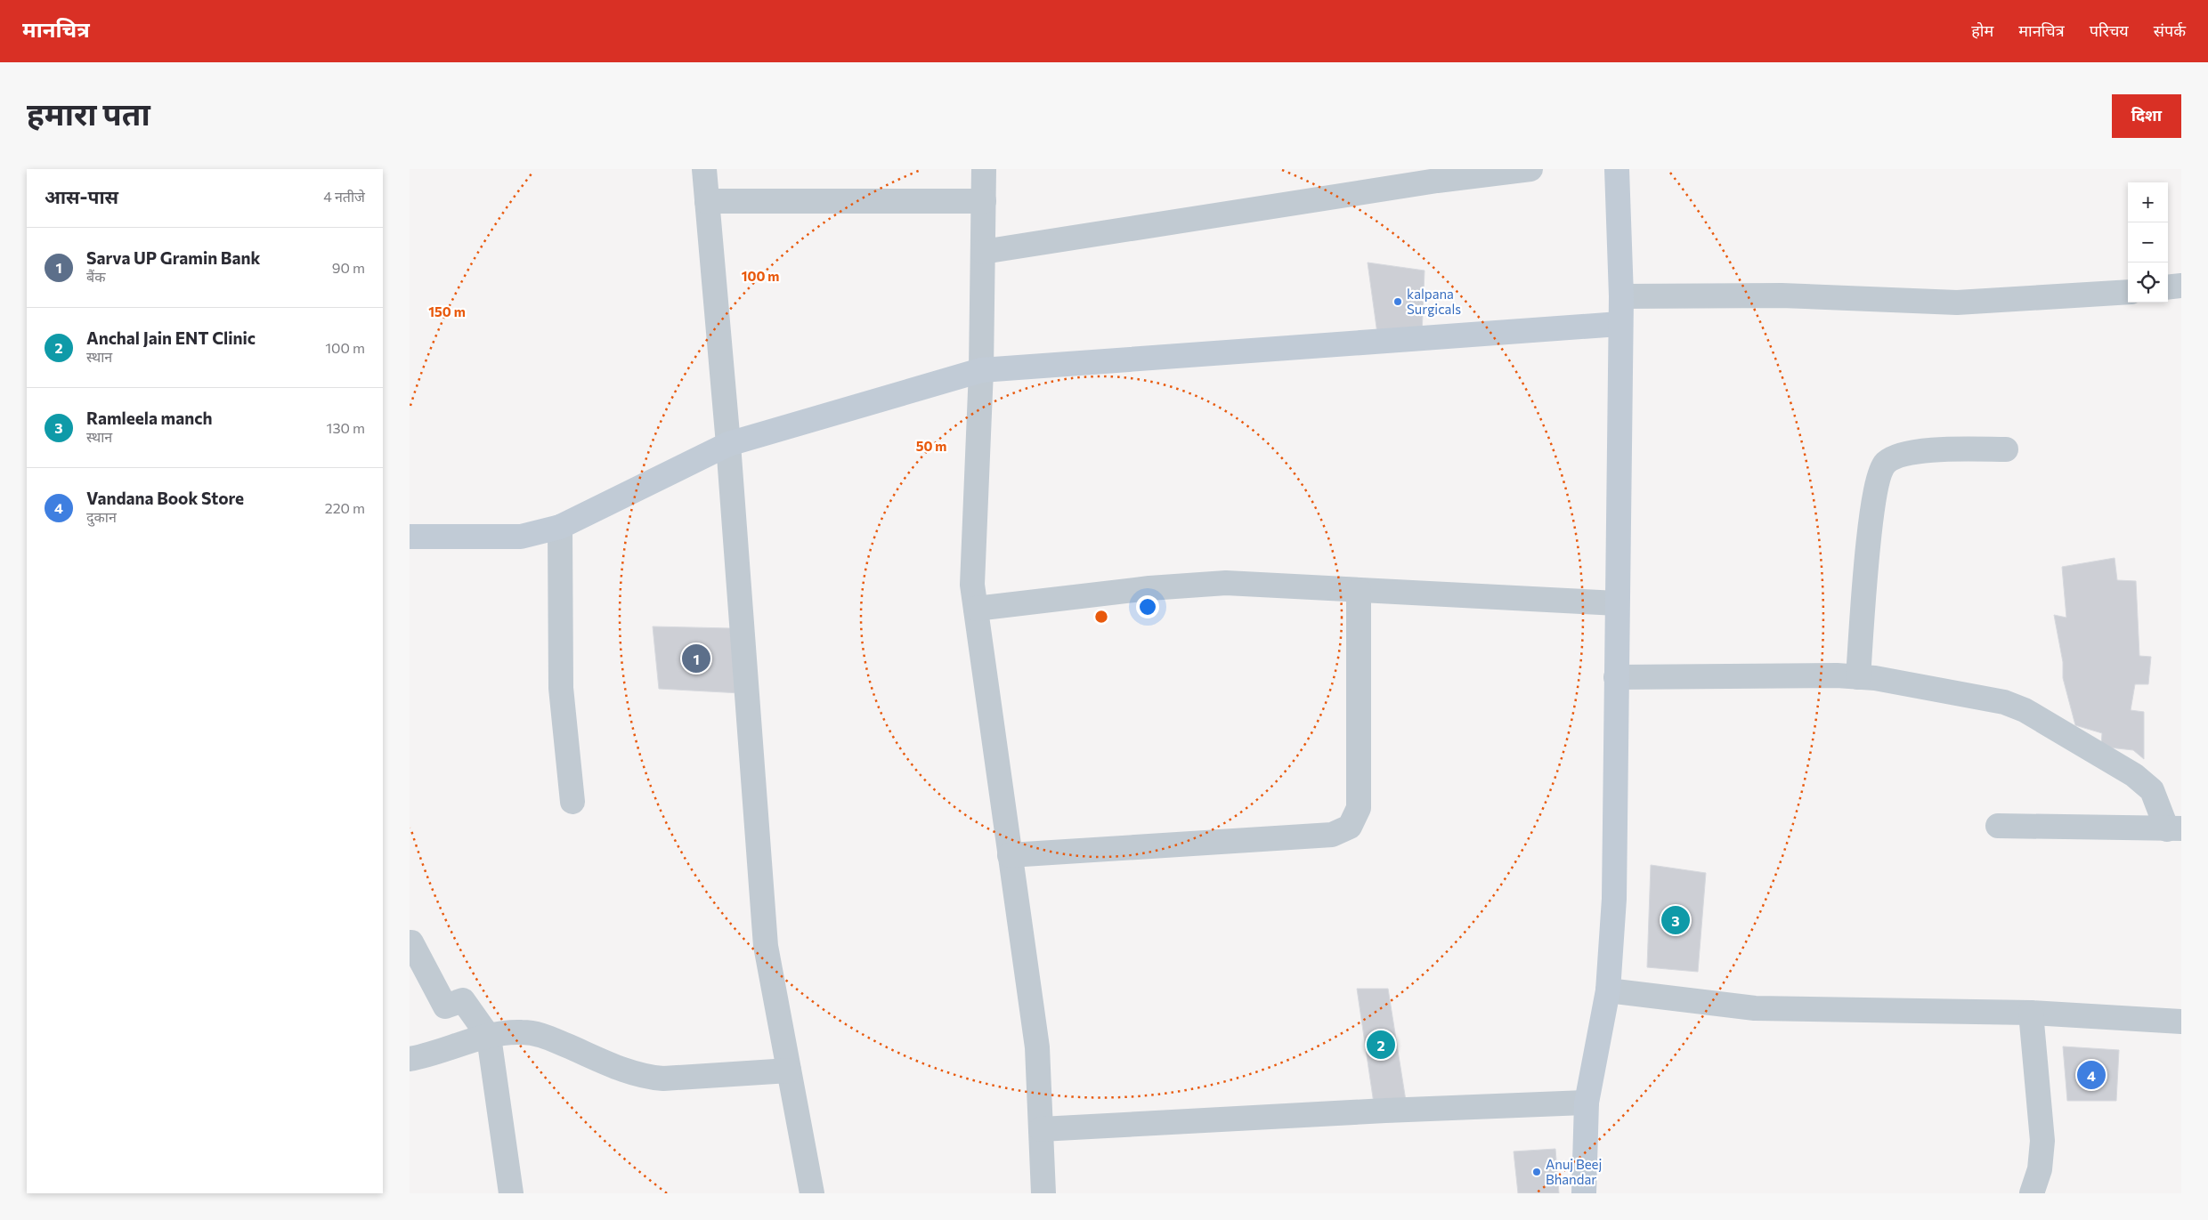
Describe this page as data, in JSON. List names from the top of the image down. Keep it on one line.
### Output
{"places":["kalpana Surgicals","Anuj Beej Bhandar"],"page":{"header":"मानचित्र","nav":["होम","मानचित्र","परिचय","संपर्क"],"title":"हमारा पता","buttons":"दिशा","heading":["आस-पास","4 नतीजे"],"map_buttons":["+","−"],"list":[{"mark":"1","name":"Sarva UP Gramin Bank","note":"बैंक","value":"90 m"},{"mark":"2","name":"Anchal Jain ENT Clinic","note":"स्थान","value":"100 m"},{"mark":"3","name":"Ramleela manch","note":"स्थान","value":"130 m"},{"mark":"4","name":"Vandana Book Store","note":"दुकान","value":"220 m"}],"pins":["1","3","2","4"]},"rings":["100 m","150 m","50 m"]}
